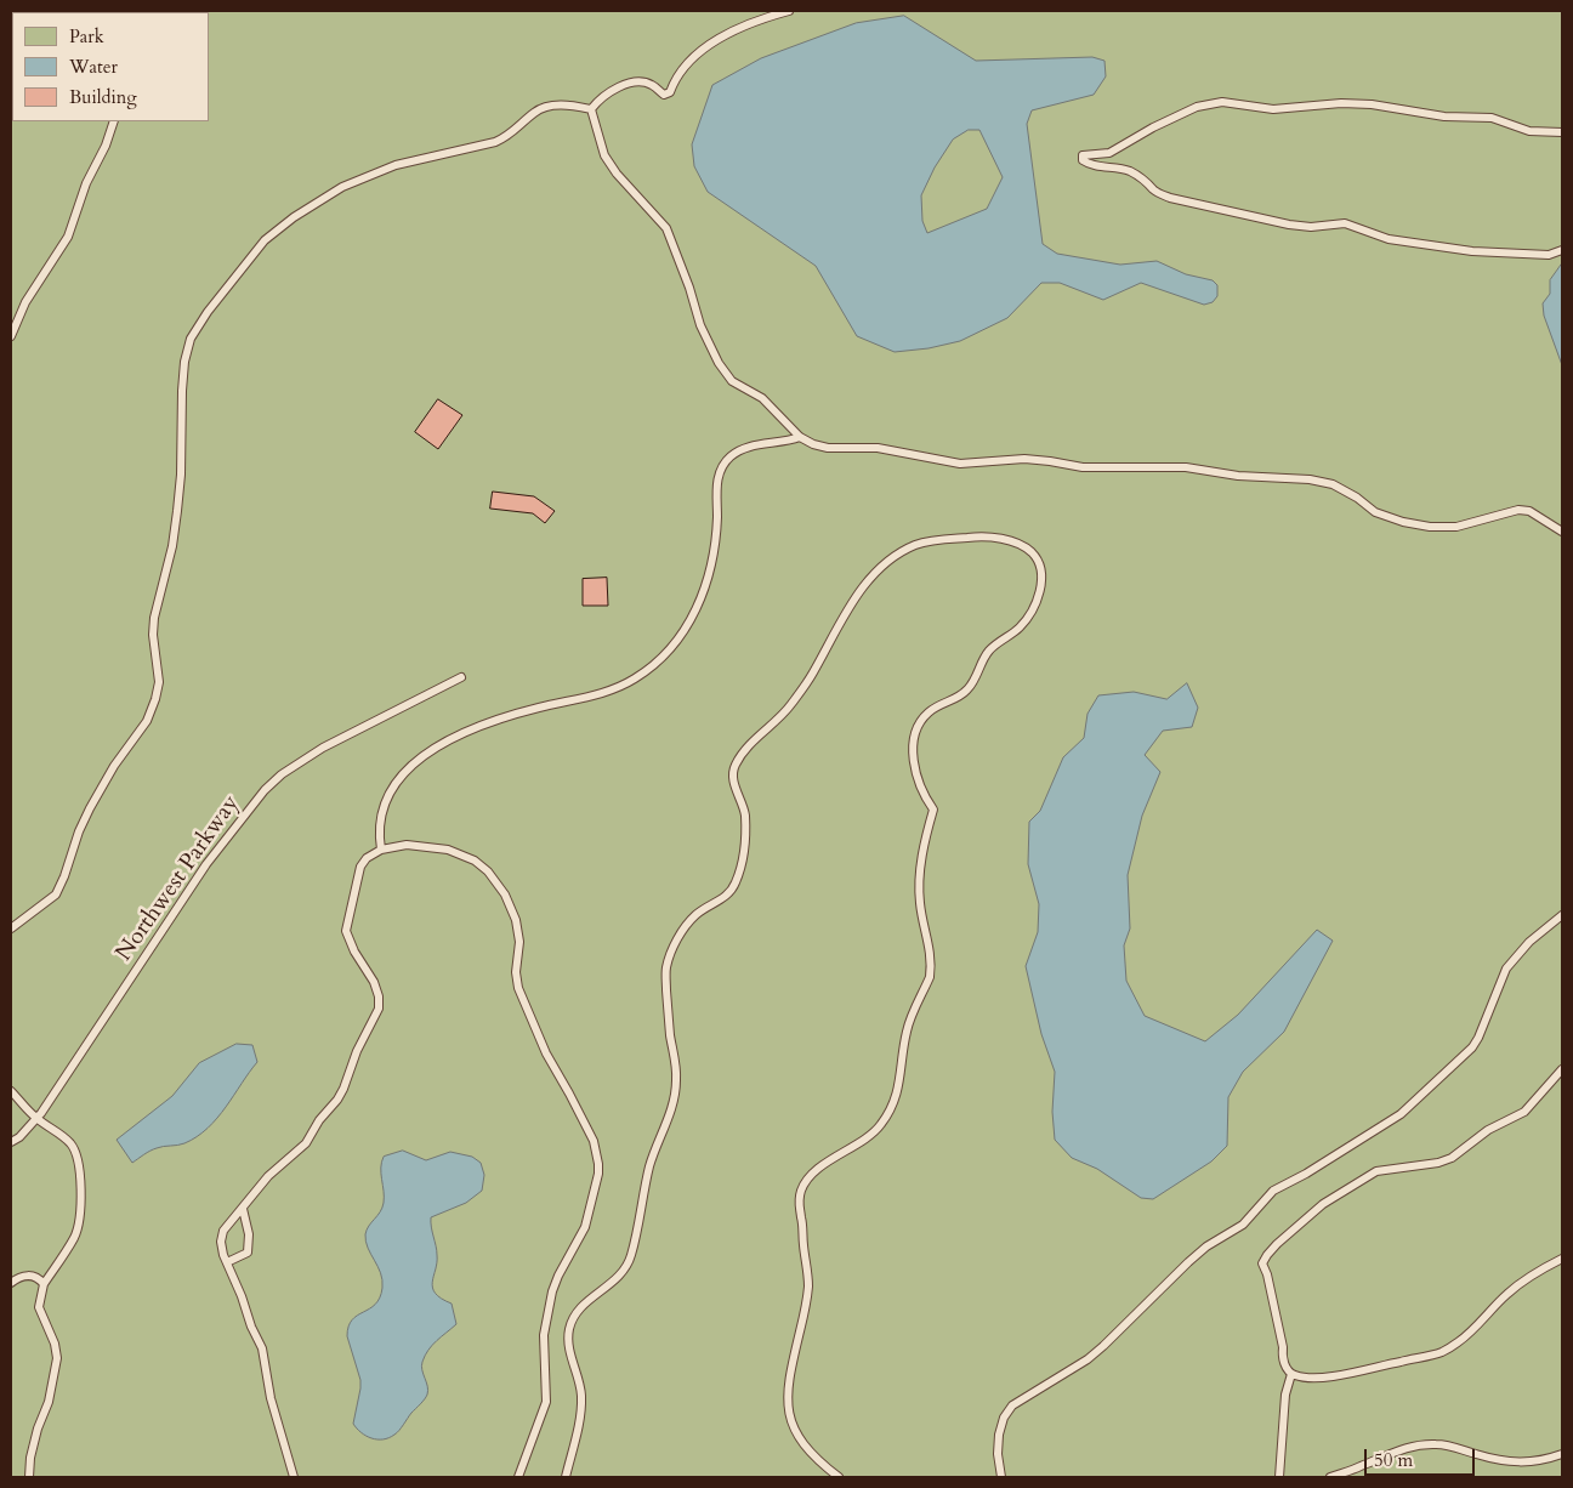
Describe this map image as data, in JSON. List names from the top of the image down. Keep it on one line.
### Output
{"streets":{"lane":["Northwest Parkway"]},"legend":["Park","Water","Building"],"scale_bar":"50 m"}
